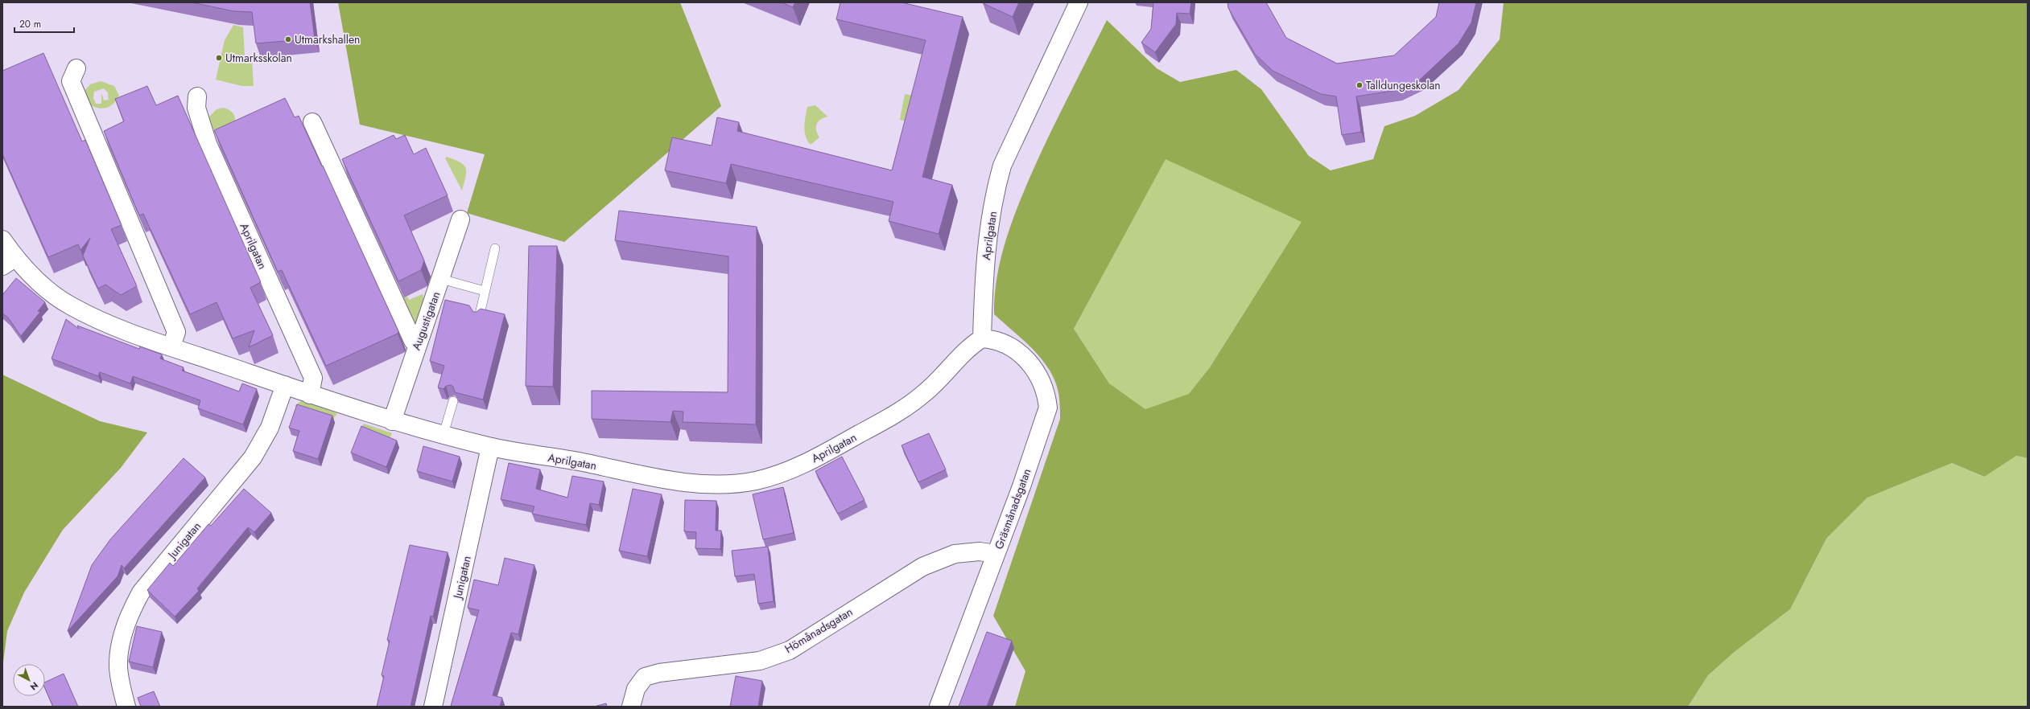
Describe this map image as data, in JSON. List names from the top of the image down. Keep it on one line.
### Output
{"streets":{"street":["Aprilgatan","Augustigatan","Gräsmånadsgatan","Junigatan","Hömånadsgatan"]},"crossings":[["Aprilgatan","Augustigatan"],["Aprilgatan","Gräsmånadsgatan"],["Aprilgatan","Junigatan"],["Gräsmånadsgatan","Hömånadsgatan"]],"places":["Utmarkshallen","Utmarksskolan","Talldungeskolan"],"scale_bar":"20 m","north":"bottom right"}
